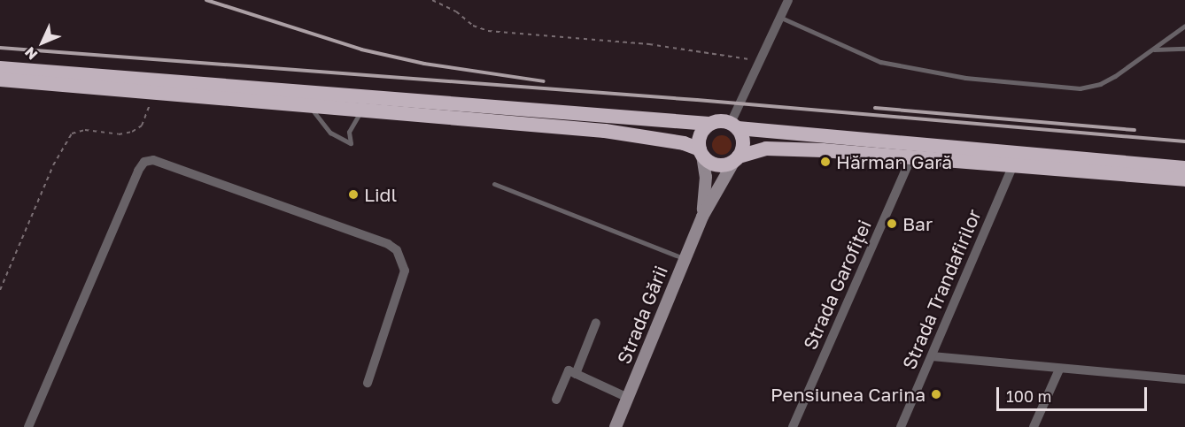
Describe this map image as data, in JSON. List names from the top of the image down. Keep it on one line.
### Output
{"streets":{"main road":["Strada Gării"],"street":["Strada Garofiței","Strada Trandafirilor"]},"places":["Hărman Gară","Lidl","Bar","Pensiunea Carina"],"scale_bar":"100 m","north":"bottom left"}
